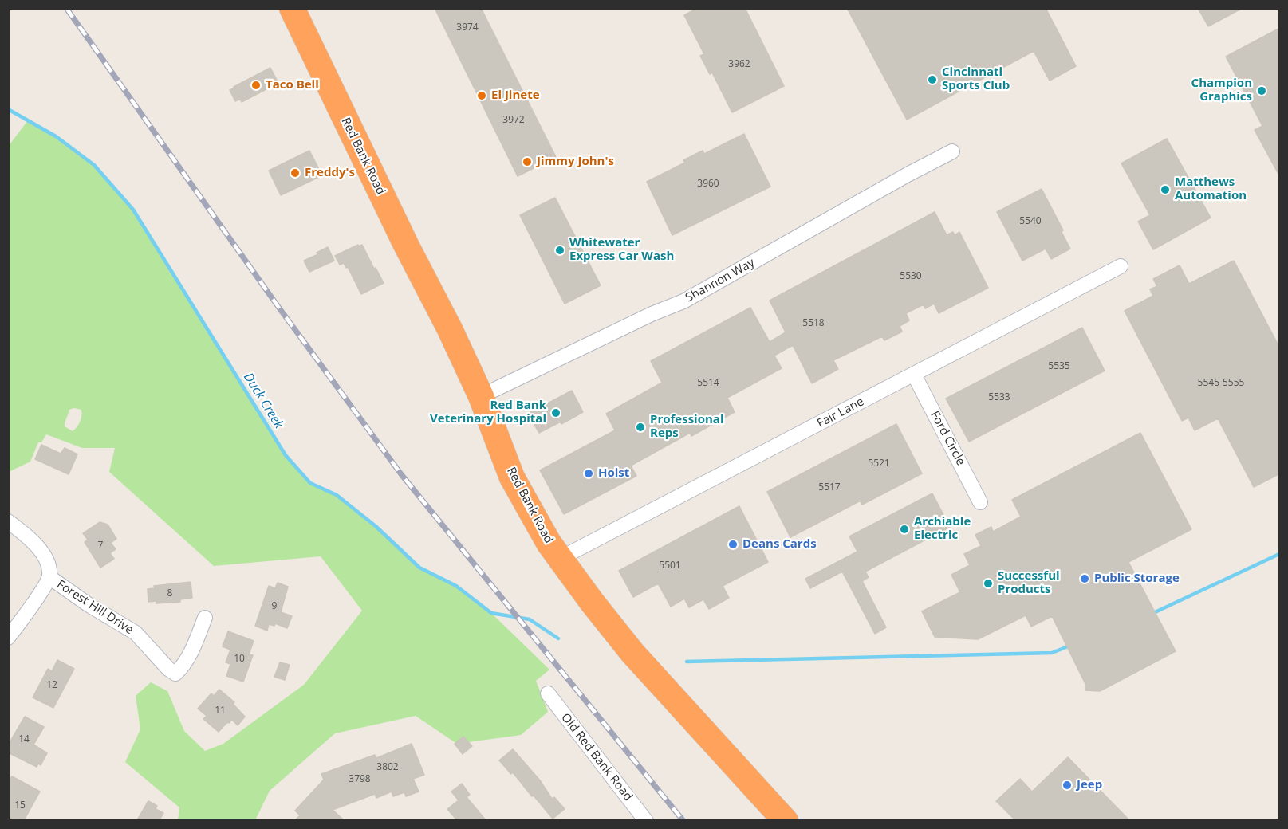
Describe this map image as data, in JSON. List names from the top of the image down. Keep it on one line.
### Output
{"streets":{"highway":["Red Bank Road"],"street":["Shannon Way","Fair Lane","Ford Circle","Forest Hill Drive","Old Red Bank Road"]},"crossings":[["Red Bank Road","Shannon Way"],["Red Bank Road","Fair Lane"],["Fair Lane","Ford Circle"]],"water":["Duck Creek"],"places":["Cincinnati Sports Club","Taco Bell","Champion Graphics","El Jinete","Jimmy John's","Freddy's","Matthews Automation","Whitewater Express Car Wash","Red Bank Veterinary Hospital","Professional Reps","Hoist","Archiable Electric","Deans Cards","Public Storage","Successful Products","Jeep"],"house_numbers":["3974","3962","3972","3960","5540","5530","5518","5535","5514","5545-5555","5533","5521","5517","7","5501","8","9","10","12","11","14","3802","3798","15"]}
